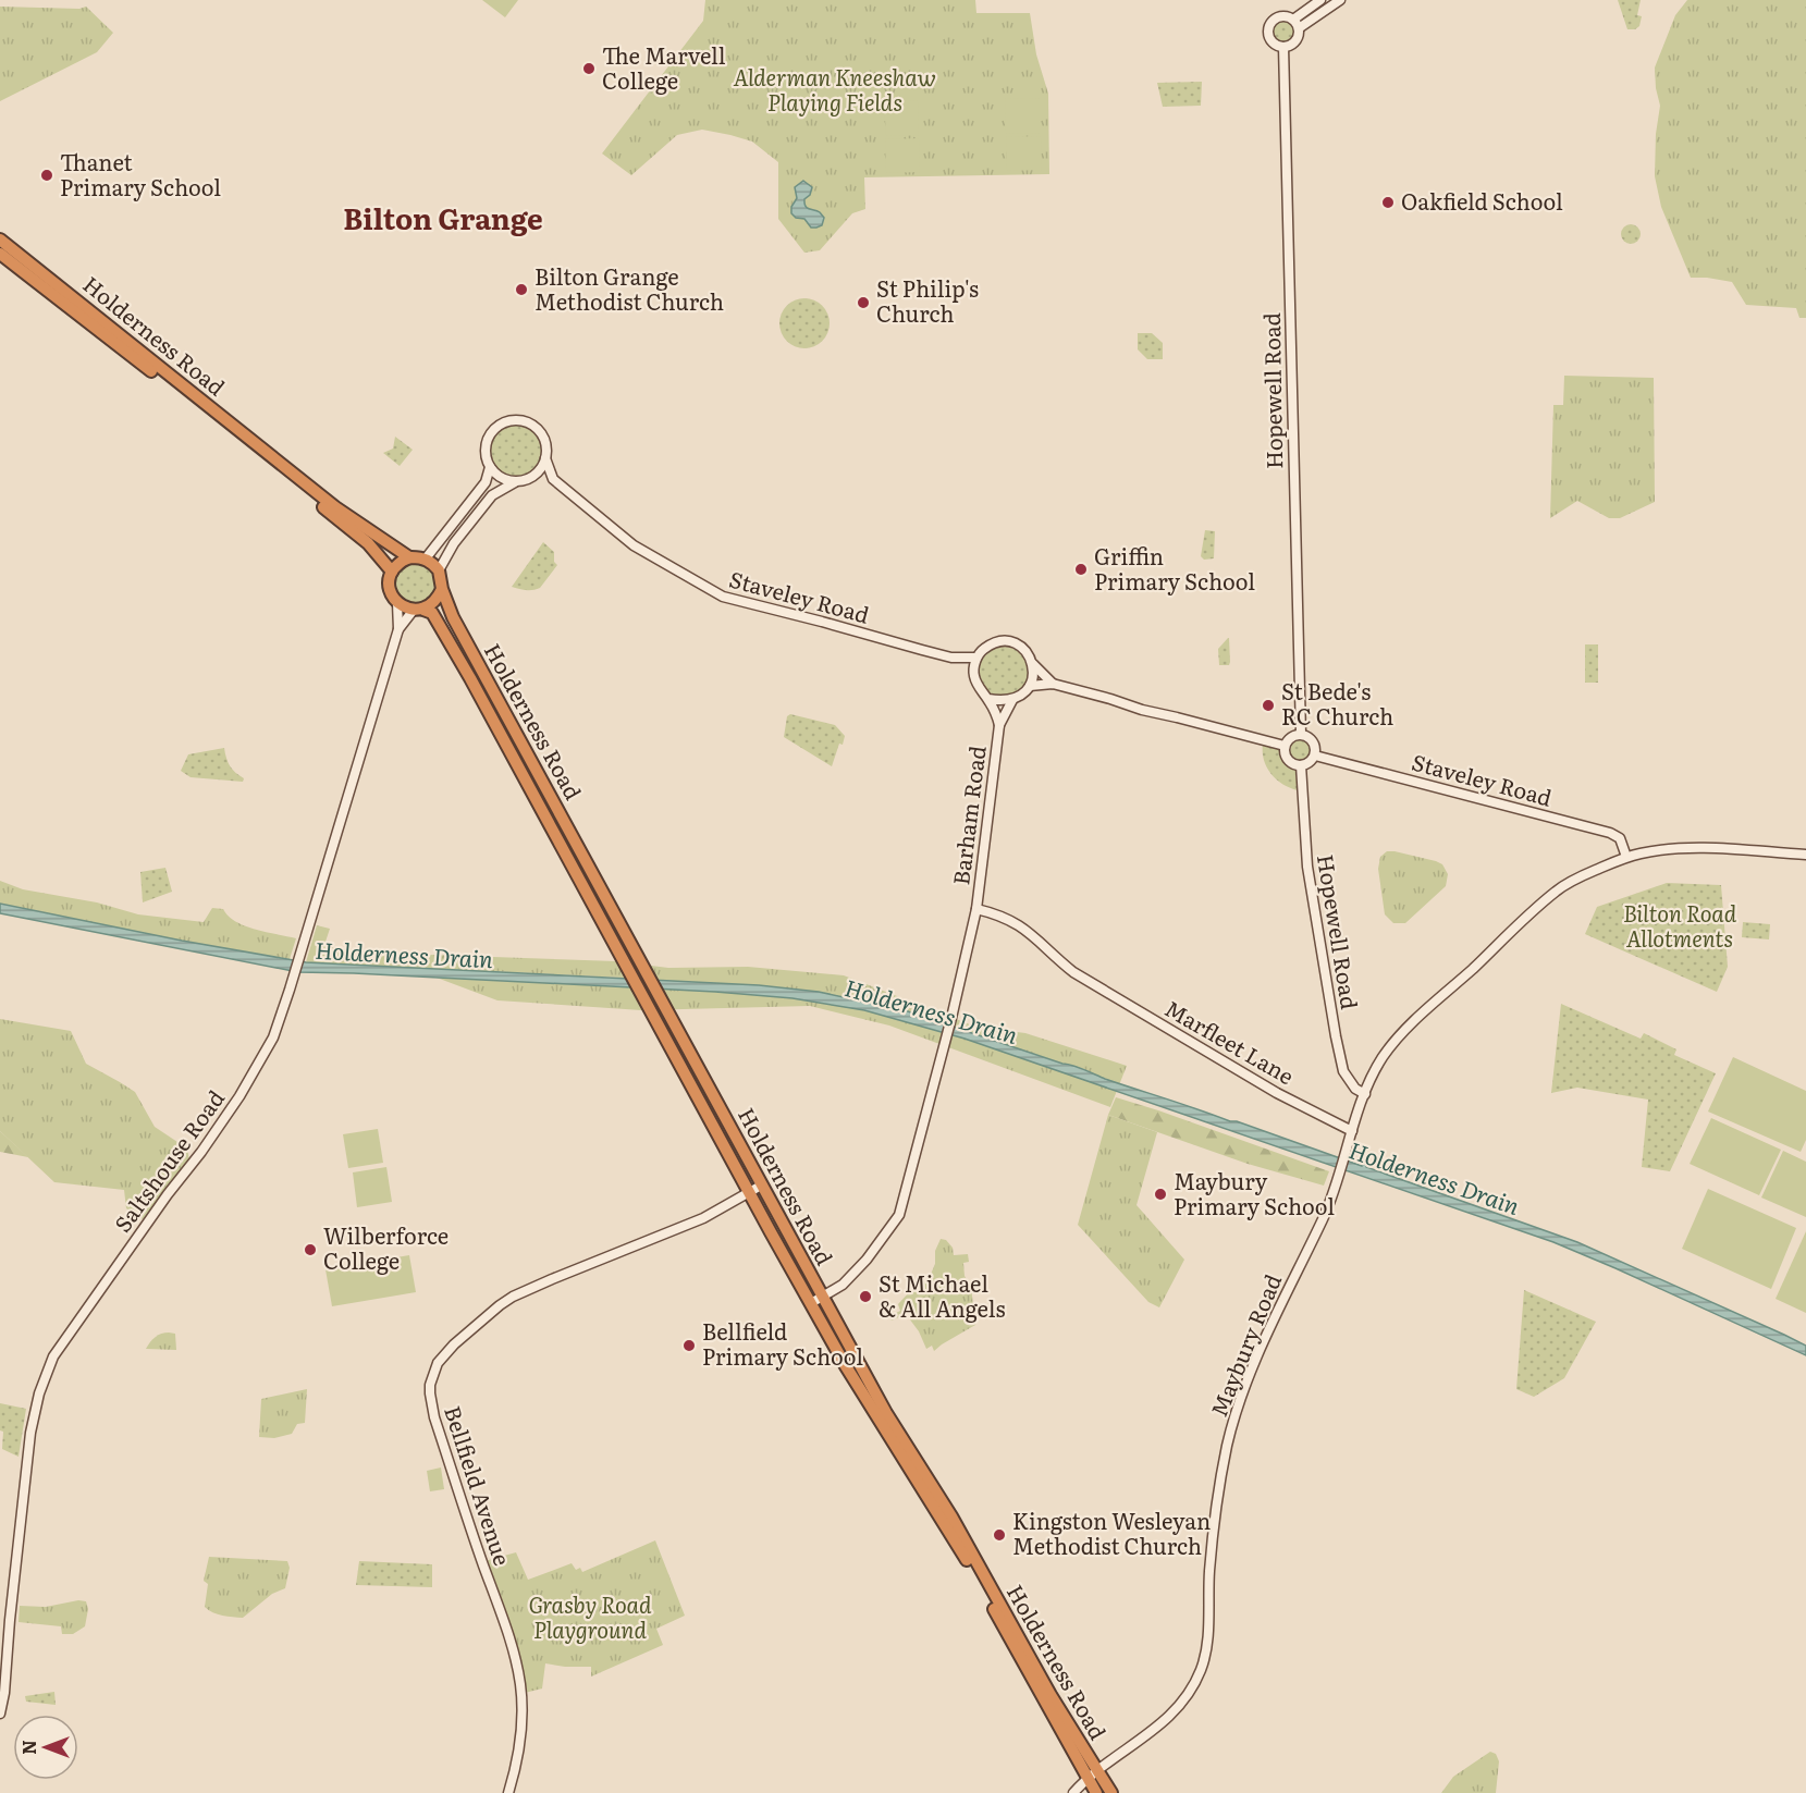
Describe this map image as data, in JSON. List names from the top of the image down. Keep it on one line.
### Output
{"streets":{"highway":["Holderness Road"],"street":["Hopewell Road","Staveley Road","Barham Road","Marfleet Lane","Saltshouse Road","Maybury Road","Bellfield Avenue"]},"crossings":[["Holderness Road","Saltshouse Road"],["Holderness Road","Maybury Road"],["Holderness Road","Bellfield Avenue"],["Hopewell Road","Staveley Road"],["Staveley Road","Barham Road"],["Barham Road","Marfleet Lane"],["Marfleet Lane","Maybury Road"]],"districts":["Bilton Grange"],"water":["Holderness Drain"],"parks":["Alderman Kneeshaw Playing Fields","Bilton Road Allotments","Grasby Road Playground"],"places":["The Marvell College","Thanet Primary School","Oakfield School","Bilton Grange Methodist Church","St Philip's Church","Griffin Primary School","St Bede's RC Church","Maybury Primary School","Wilberforce College","St Michael & All Angels","Bellfield Primary School","Kingston Wesleyan Methodist Church"],"north":"left"}
